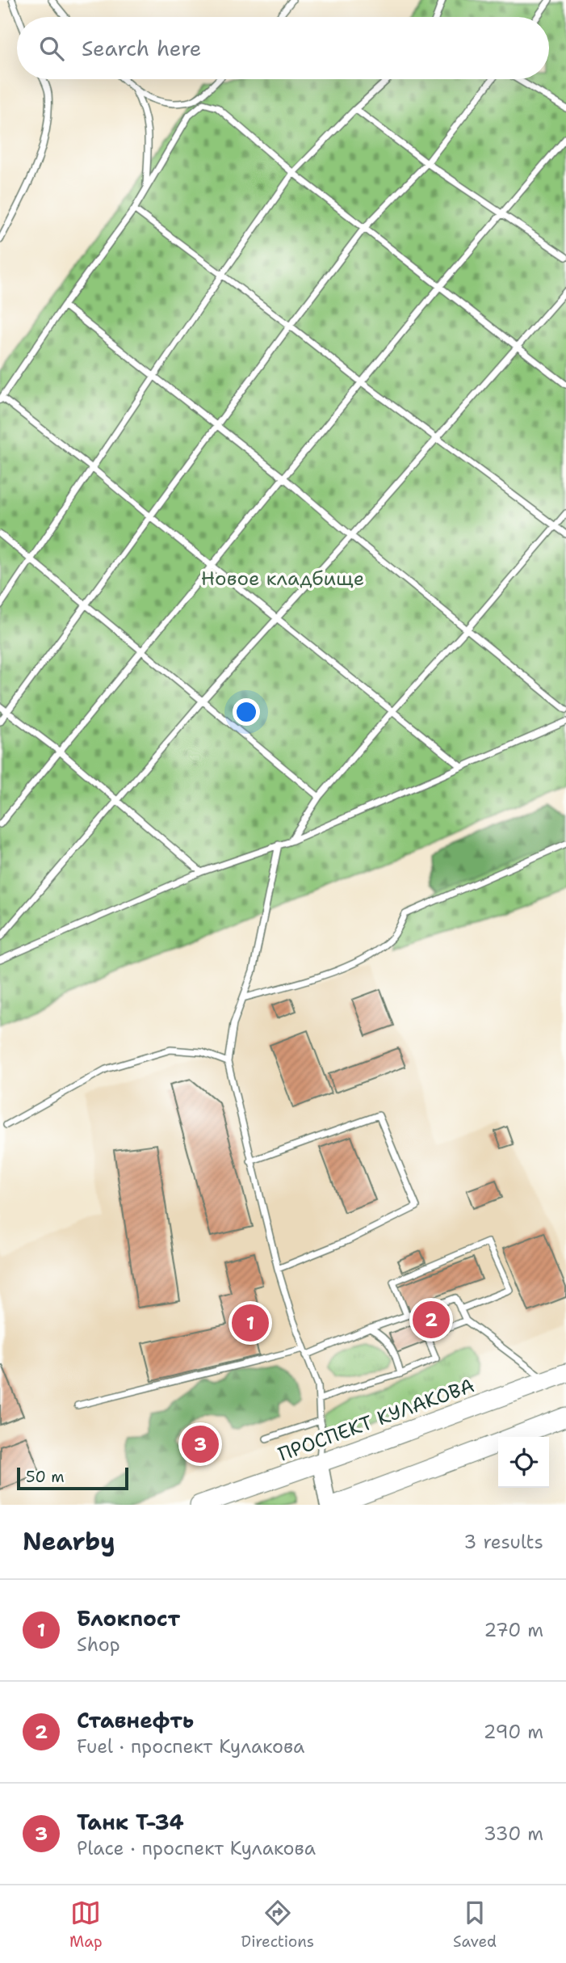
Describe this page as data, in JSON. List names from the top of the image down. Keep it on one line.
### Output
{"streets":{"main road":["ПРОСПЕКТ КУЛАКОВА"]},"parks":["Новое кладбище"],"scale_bar":"50 m","page":{"search":"Search here","pins":["2","1","3"],"scale":"50 m","heading":["Nearby","3 results"],"list":[{"mark":"1","name":"Блокпост","note":"Shop","value":"270 m"},{"mark":"2","name":"Ставнефть","note":"Fuel · проспект Кулакова","value":"290 m"},{"mark":"3","name":"Танк Т-34","note":"Place · проспект Кулакова","value":"330 m"}],"nav":["Map","Directions","Saved"]}}
